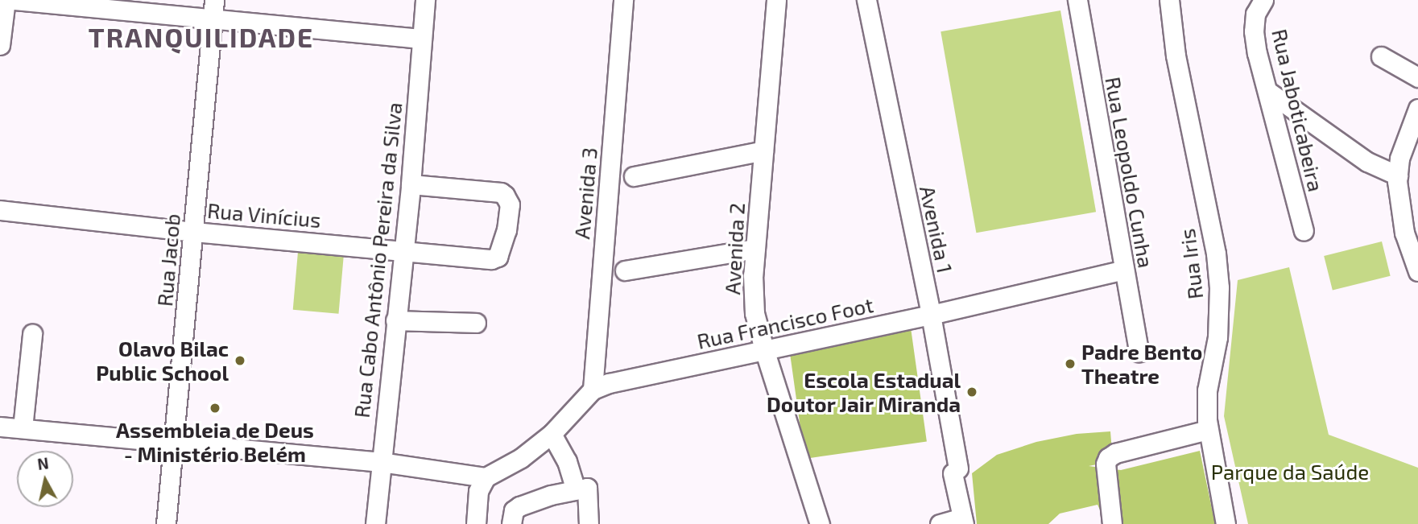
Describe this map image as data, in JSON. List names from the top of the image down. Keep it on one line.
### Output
{"streets":{"street":["Rua Jaboticabeira","Rua Leopoldo Cunha","Avenida 3","Rua Vinícius","Avenida 1","Avenida 2","Rua Jacob","Rua Cabo Antônio Pereira da Silva","Rua Iris","Rua Francisco Foot"]},"crossings":[["Rua Leopoldo Cunha","Rua Francisco Foot"],["Avenida 3","Rua Francisco Foot"],["Rua Vinícius","Rua Jacob"],["Rua Vinícius","Rua Cabo Antônio Pereira da Silva"],["Avenida 1","Rua Francisco Foot"],["Avenida 2","Rua Francisco Foot"]],"districts":["TRANQUILIDADE"],"parks":["Parque da Saúde"],"places":["Olavo Bilac Public School","Padre Bento Theatre","Escola Estadual Doutor Jair Miranda","Assembleia de Deus - Ministério Belém"],"north":"top"}
